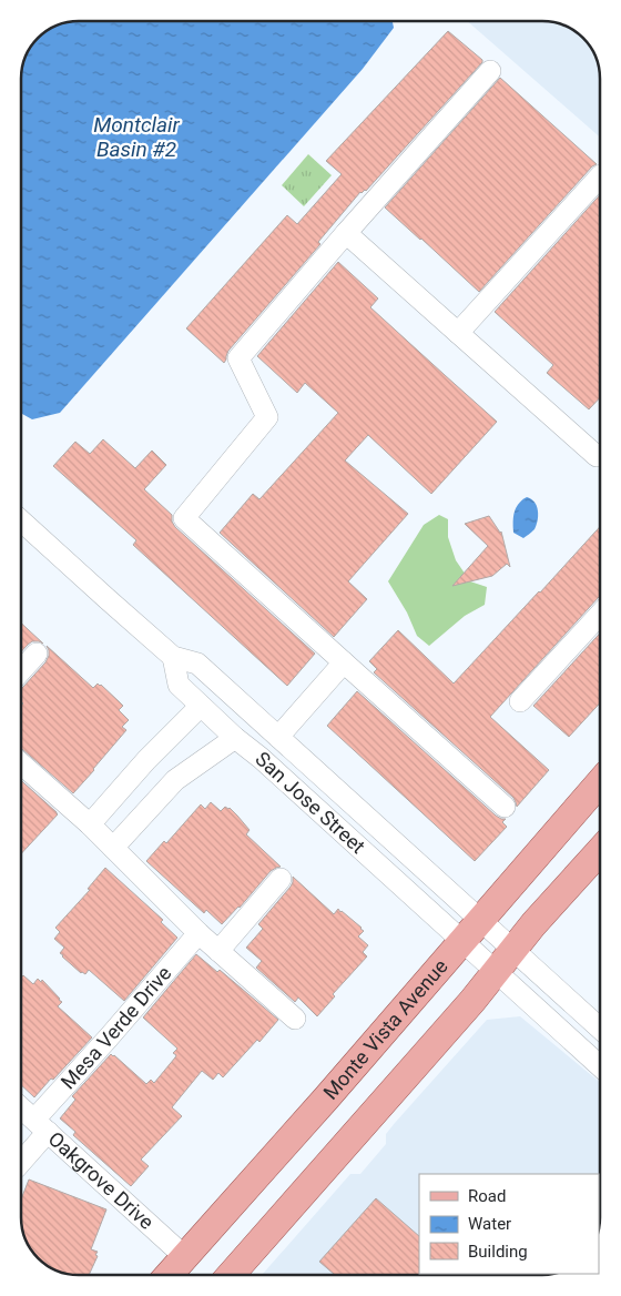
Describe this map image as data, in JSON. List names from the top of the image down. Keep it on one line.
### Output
{"streets":{"main road":["Monte Vista Avenue"],"street":["San Jose Street","Mesa Verde Drive","Oakgrove Drive"]},"crossings":[["San Jose Street","Monte Vista Avenue"],["Mesa Verde Drive","Oakgrove Drive"],["Monte Vista Avenue","Oakgrove Drive"]],"water":["Montclair Basin #2"],"legend":["Road","Water","Building"]}
